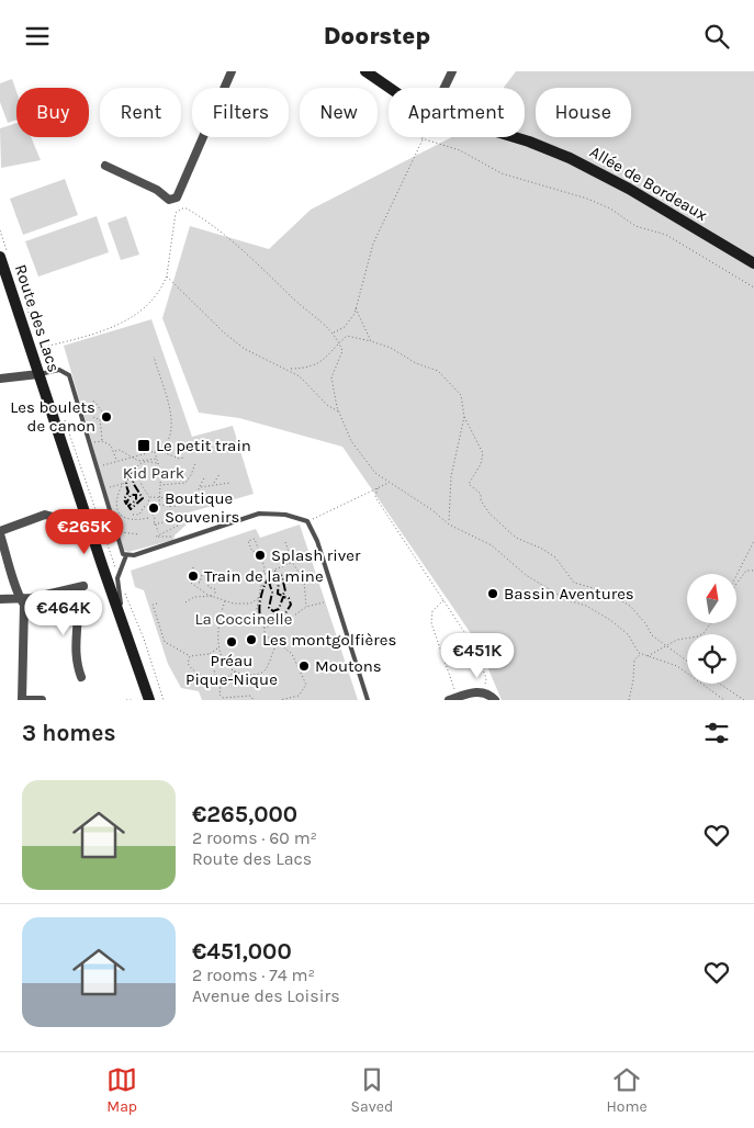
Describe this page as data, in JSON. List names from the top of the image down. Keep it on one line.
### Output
{"streets":{"main road":["Allée de Bordeaux","Route des Lacs"]},"parks":["Kid Park","La Coccinelle"],"places":{"other":["Les boulets de canon","Boutique Souvenirs","Splash river","Train de la mine","Bassin Aventures","Les montgolfières","Préau Pique-Nique","Moutons"],"transit":["Le petit train"]},"north":"top","page":{"header":"Doorstep","chip":["Buy","Rent","Filters","New","Apartment","House"],"price":["€265K","€464K","€451K"],"heading":"3 homes","list":[{"name":"€265,000","note":"2 rooms · 60 m² · Route des Lacs"},{"name":"€451,000","note":"2 rooms · 74 m² · Avenue des Loisirs"}],"tabs":["Map","Saved","Home"]}}
